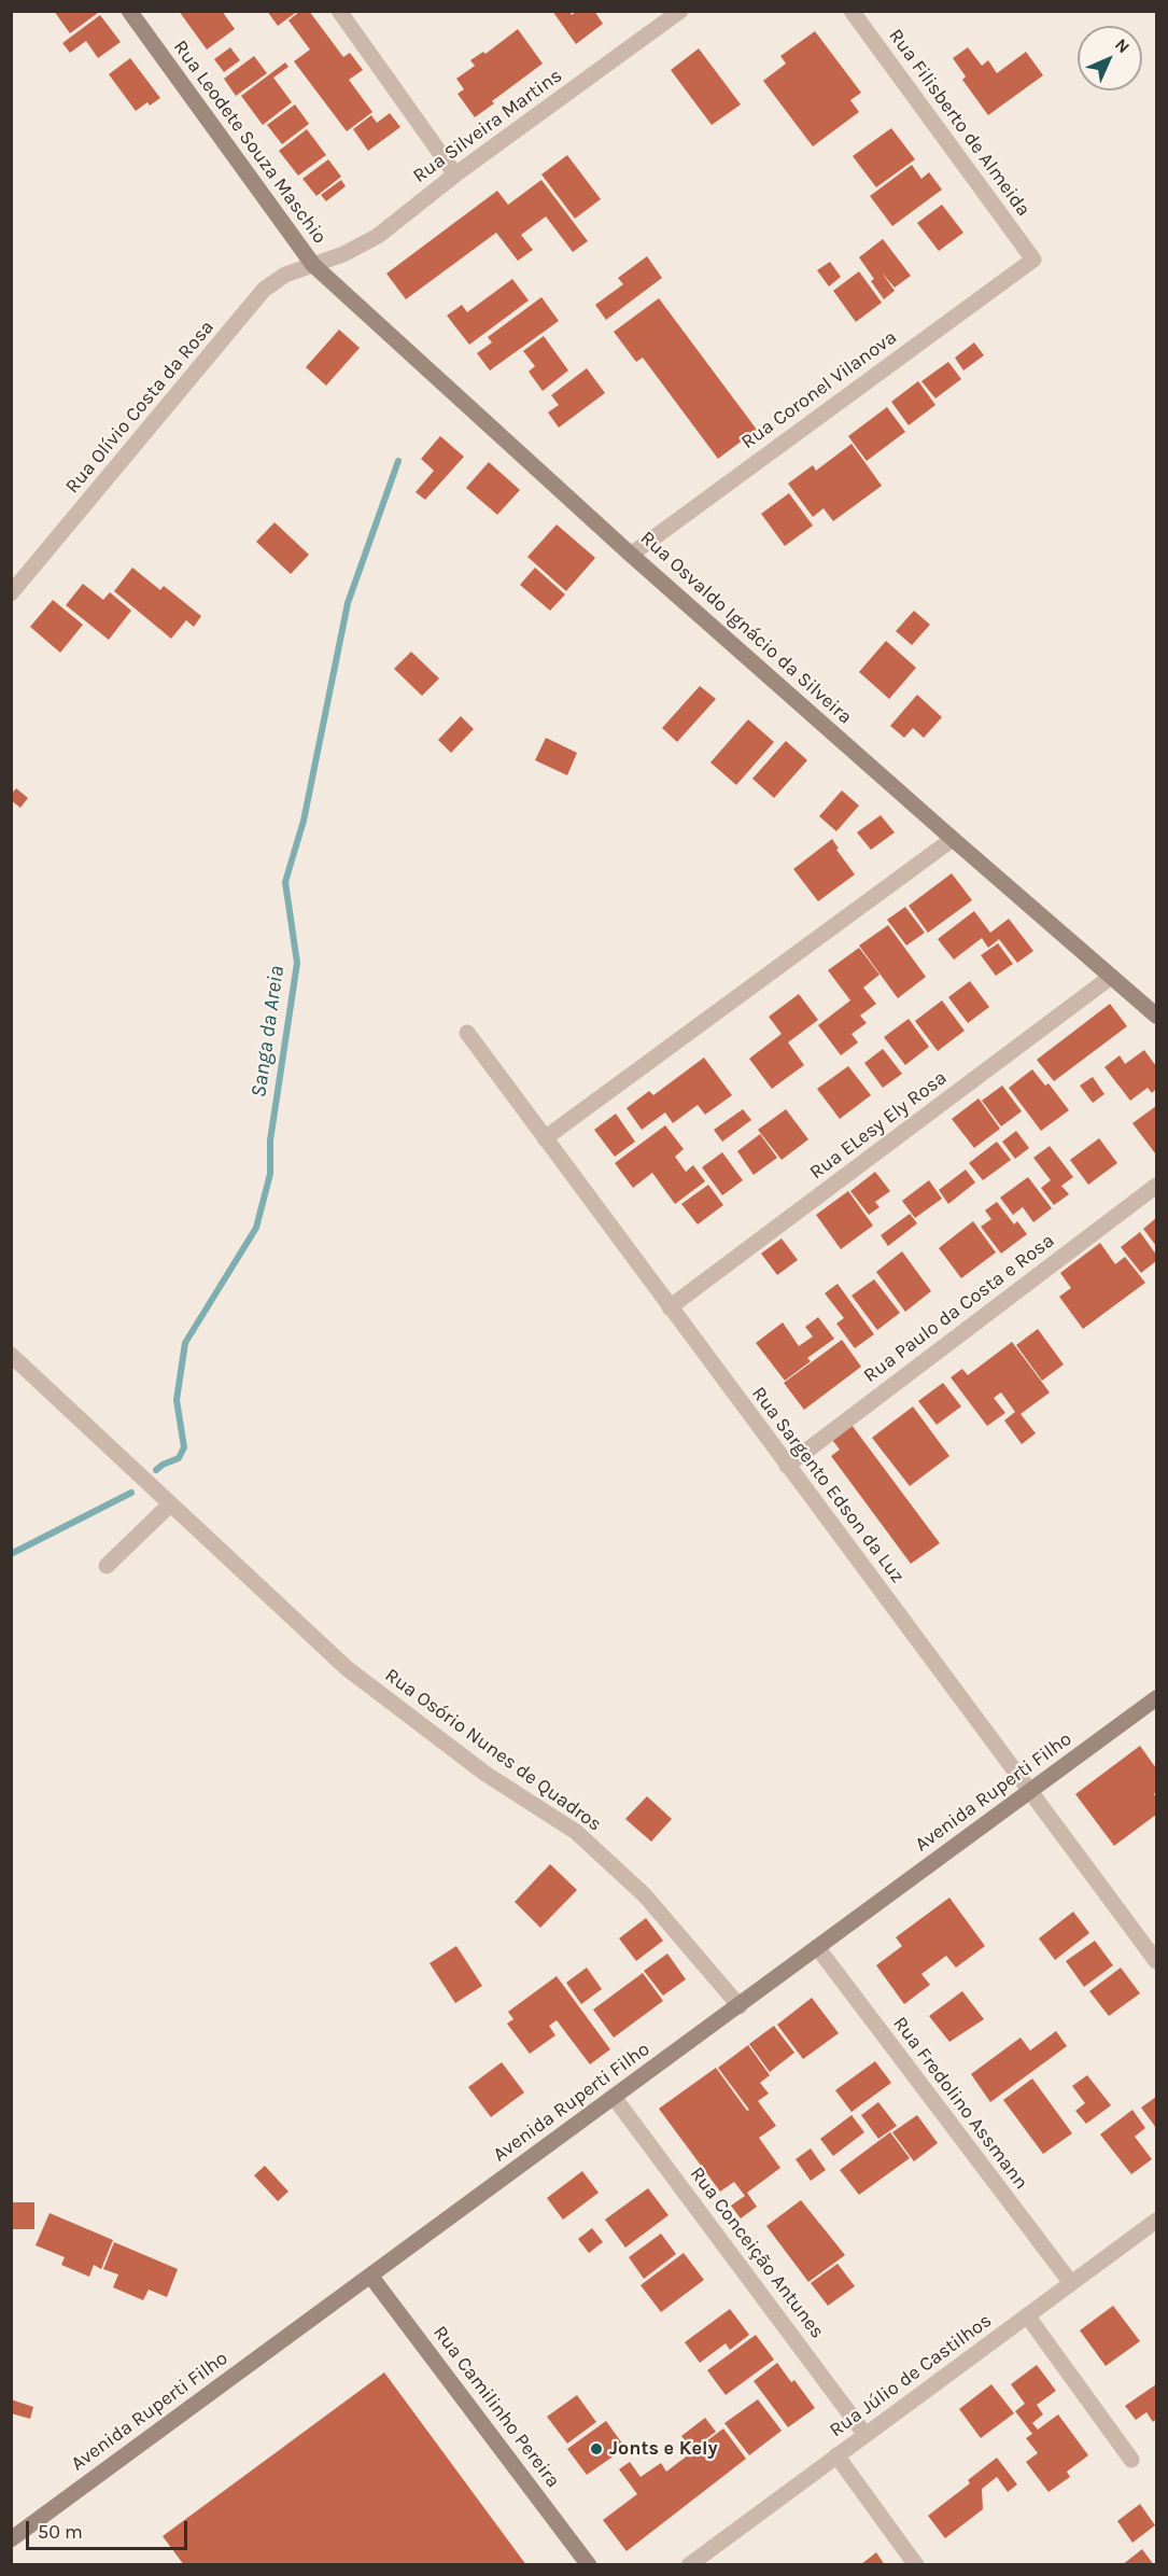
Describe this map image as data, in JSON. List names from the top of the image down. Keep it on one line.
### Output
{"streets":{"street":["Rua Filisberto de Almeida","Rua Silveira Martins","Rua Leodete Souza Maschio","Rua Coronel Vilanova","Rua Olívio Costa da Rosa","Rua Osvaldo Ignácio da Silveira","Rua ELesy Ely Rosa","Rua Paulo da Costa e Rosa","Rua Sargento Edson da Luz","Rua Osório Nunes de Quadros","Avenida Ruperti Filho","Rua Fredolino Assmann","Rua Conceição Antunes","Rua Júlio de Castilhos","Rua Camilinho Pereira"]},"crossings":[["Rua Filisberto de Almeida","Rua Coronel Vilanova"],["Rua Silveira Martins","Rua Leodete Souza Maschio"],["Rua Silveira Martins","Rua Olívio Costa da Rosa"],["Rua Silveira Martins","Rua Osvaldo Ignácio da Silveira"],["Rua Leodete Souza Maschio","Rua Olívio Costa da Rosa"],["Rua Leodete Souza Maschio","Rua Osvaldo Ignácio da Silveira"],["Rua Coronel Vilanova","Rua Osvaldo Ignácio da Silveira"],["Rua Olívio Costa da Rosa","Rua Osvaldo Ignácio da Silveira"],["Rua Osvaldo Ignácio da Silveira","Rua ELesy Ely Rosa"],["Rua ELesy Ely Rosa","Rua Sargento Edson da Luz"],["Rua Paulo da Costa e Rosa","Rua Sargento Edson da Luz"],["Rua Sargento Edson da Luz","Avenida Ruperti Filho"],["Rua Osório Nunes de Quadros","Avenida Ruperti Filho"],["Avenida Ruperti Filho","Rua Fredolino Assmann"],["Avenida Ruperti Filho","Rua Conceição Antunes"],["Avenida Ruperti Filho","Rua Camilinho Pereira"],["Rua Fredolino Assmann","Rua Júlio de Castilhos"],["Rua Conceição Antunes","Rua Júlio de Castilhos"]],"water":["Sanga da Areia"],"places":["Jonts e Kely"],"scale_bar":"50 m","north":"top right"}
